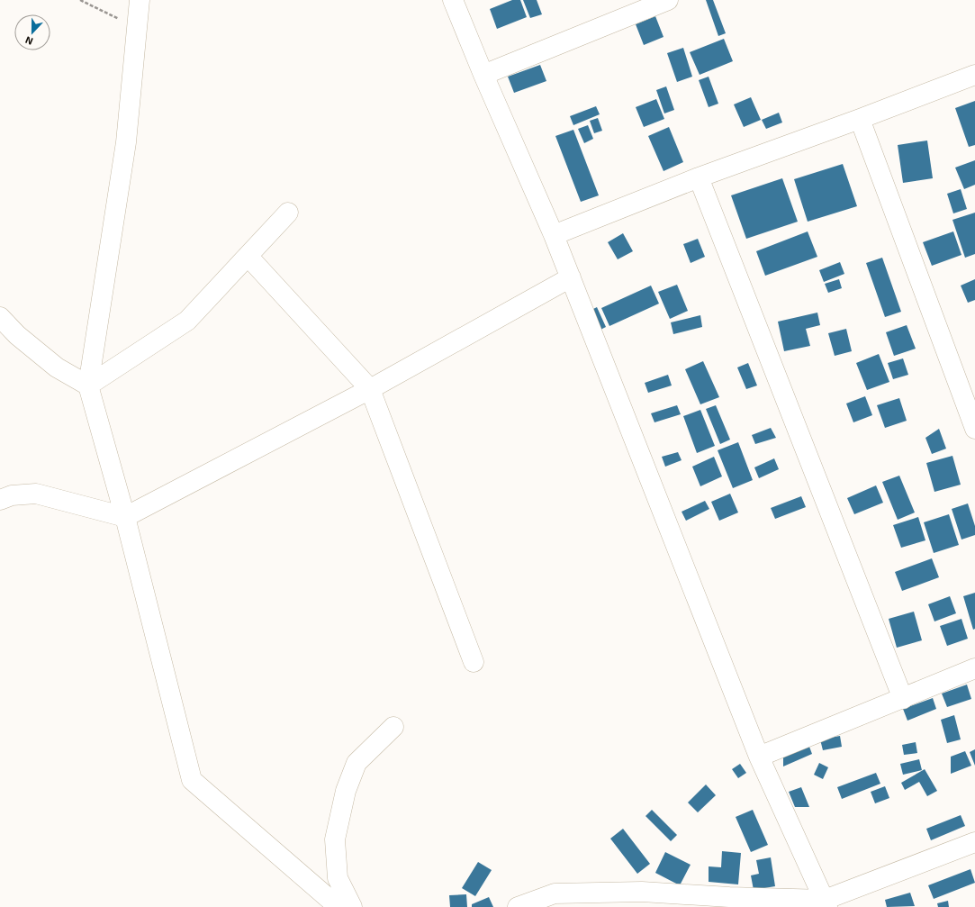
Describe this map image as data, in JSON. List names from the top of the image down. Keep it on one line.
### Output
{"north":"bottom"}
